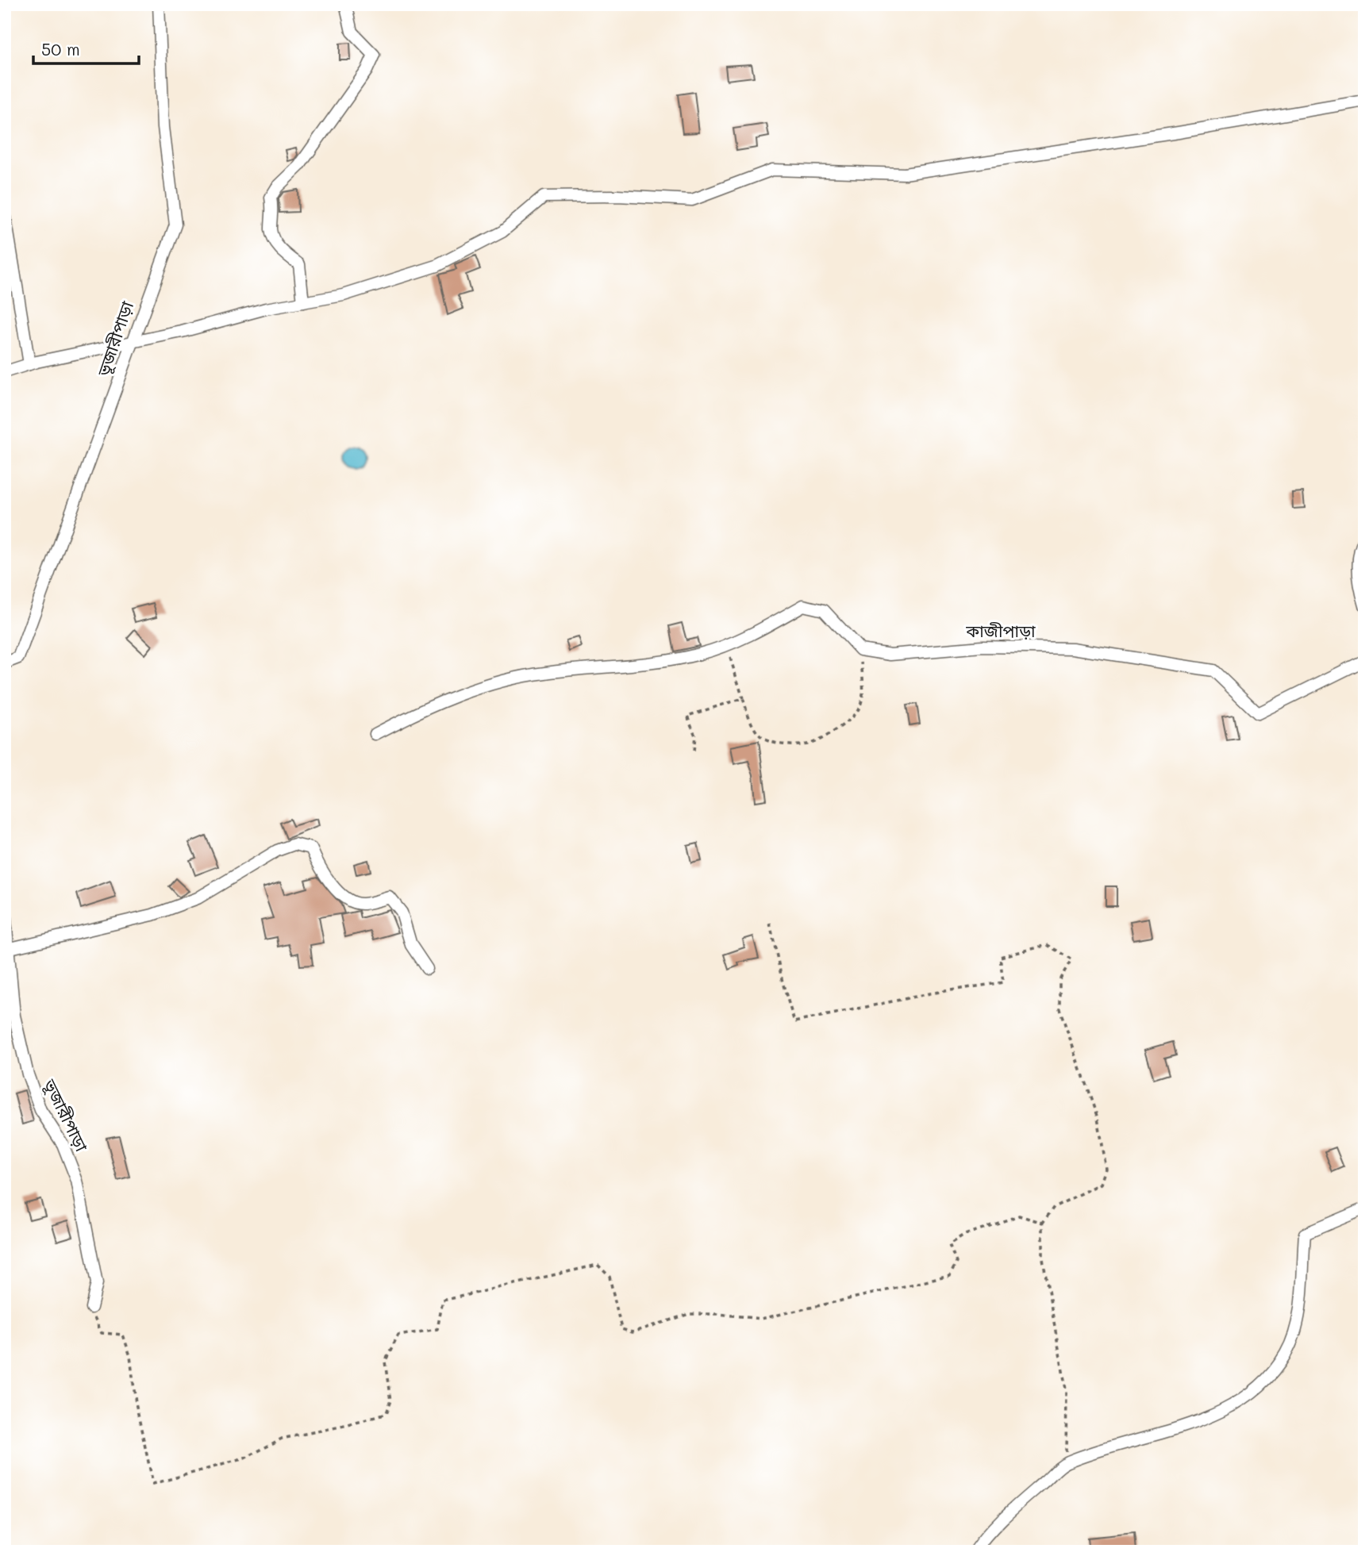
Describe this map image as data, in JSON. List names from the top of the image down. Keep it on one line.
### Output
{"streets":{"street":["ভূজারীপাড়া","কাজীপাড়া"]},"scale_bar":"50 m"}
